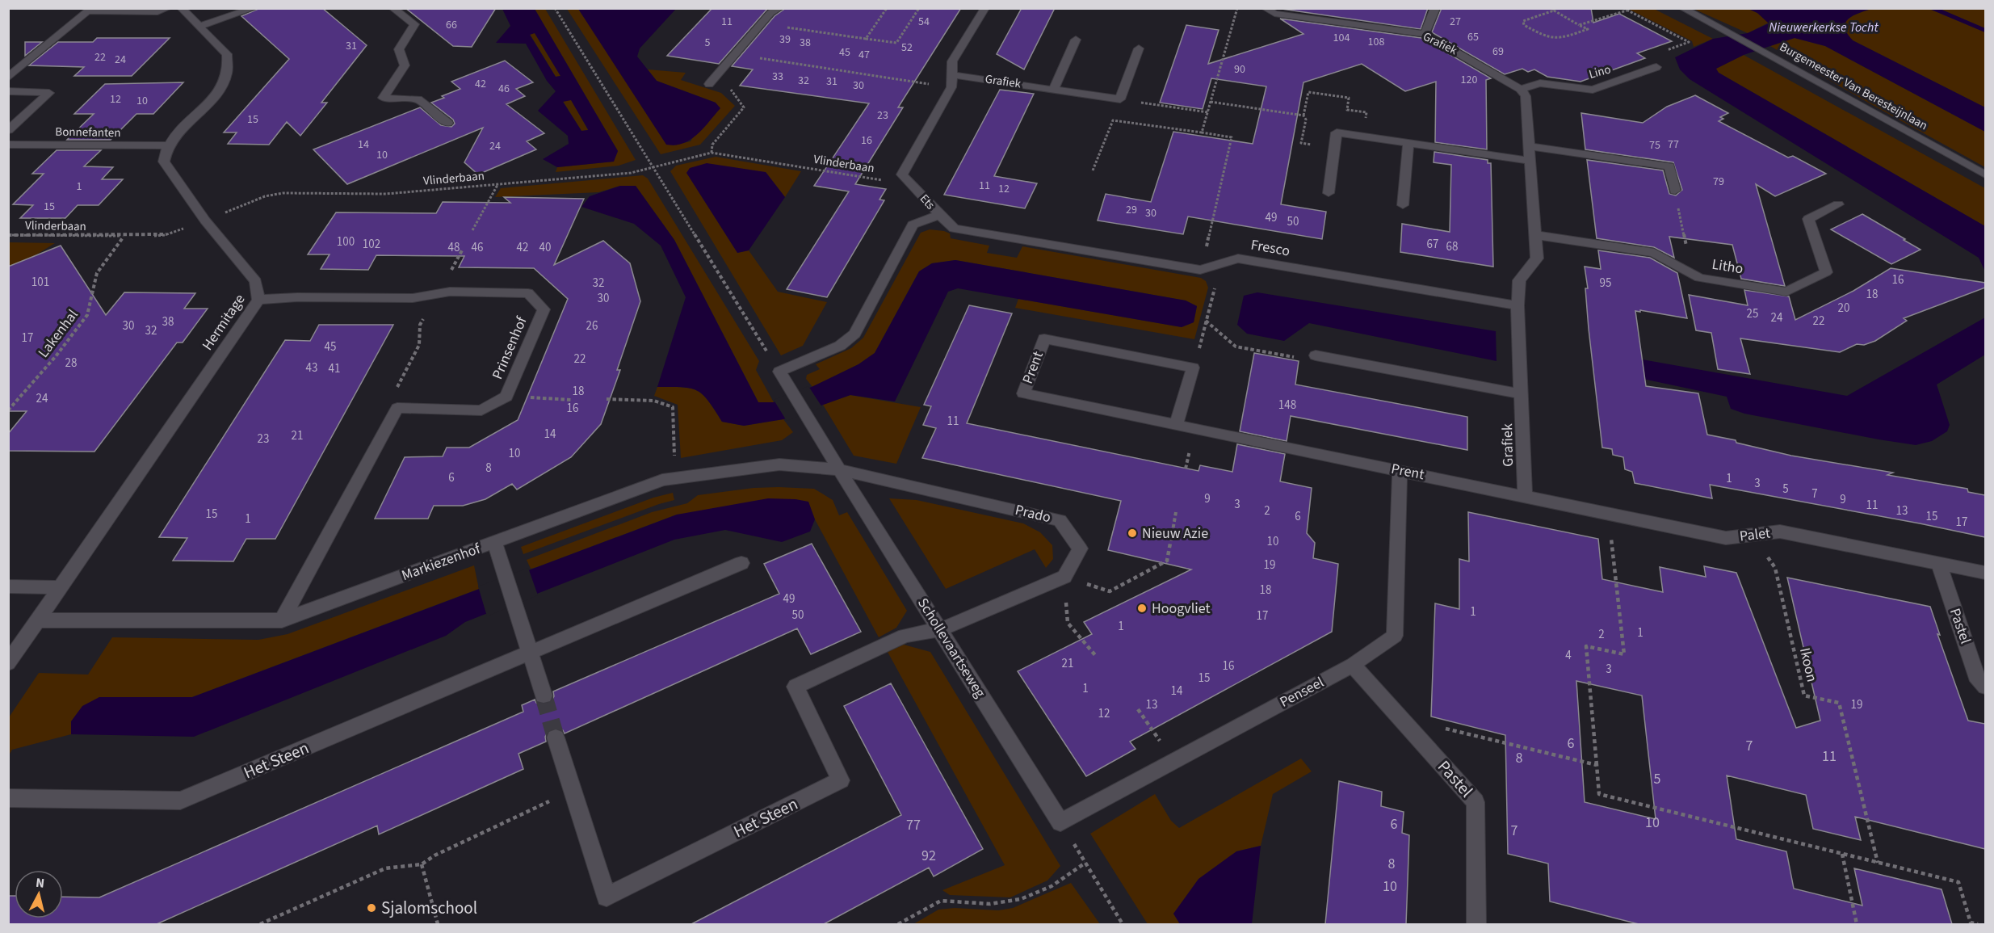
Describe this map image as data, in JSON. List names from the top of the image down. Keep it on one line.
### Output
{"streets":{"street":["Grafiek","Lino","Burgemeester Van Beresteijnlaan","Bonnefanten","Ets","Fresco","Litho","Hermitage","Prinsenhof","Prent","Prado","Palet","Markiezenhof","Pastel","Schollevaartseweg","Penseel","Het Steen"],"path":["Vlinderbaan","Lakenhal","Ikoon"]},"crossings":[["Grafiek","Lino"],["Grafiek","Fresco"],["Grafiek","Litho"],["Grafiek","Prent"],["Grafiek","Palet"],["Bonnefanten","Hermitage"],["Vlinderbaan","Ets"],["Vlinderbaan","Hermitage"],["Vlinderbaan","Lakenhal"],["Ets","Fresco"],["Ets","Schollevaartseweg"],["Hermitage","Prinsenhof"],["Hermitage","Markiezenhof"],["Prent","Palet"],["Prent","Penseel"],["Prado","Markiezenhof"],["Prado","Schollevaartseweg"],["Palet","Pastel"],["Palet","Ikoon"],["Markiezenhof","Schollevaartseweg"],["Pastel","Penseel"],["Schollevaartseweg","Penseel"],["Schollevaartseweg","Het Steen"]],"water":["Nieuwerkerkse Tocht"],"places":["Nieuw Azie","Hoogvliet","Sjalomschool"],"house_numbers":["11","54","27","66","65","104","39","108","5","38","31","52","69","45","47","22","24","90","33","120","32","31","42","30","46","12","10","23","15","16","14","77","75","24","10","79","11","1","12","15","29","30","49","50","100","102","67","68","48","46","42","40","16","101","32","95","18","30","20","25","24","22","38","30","26","32","17","45","22","28","43","41","18","24","148","16","11","14","21","23","10","8","6","1","3","5","7","9","9","3","11","2","13","15","6","15","1","17","10","19","18","49","1","50","17","1","1","2","4","21","16","3","15","1","14","13","19","12","6","7","11","8","5","10","6","77","7","92","8","10"],"north":"top"}
